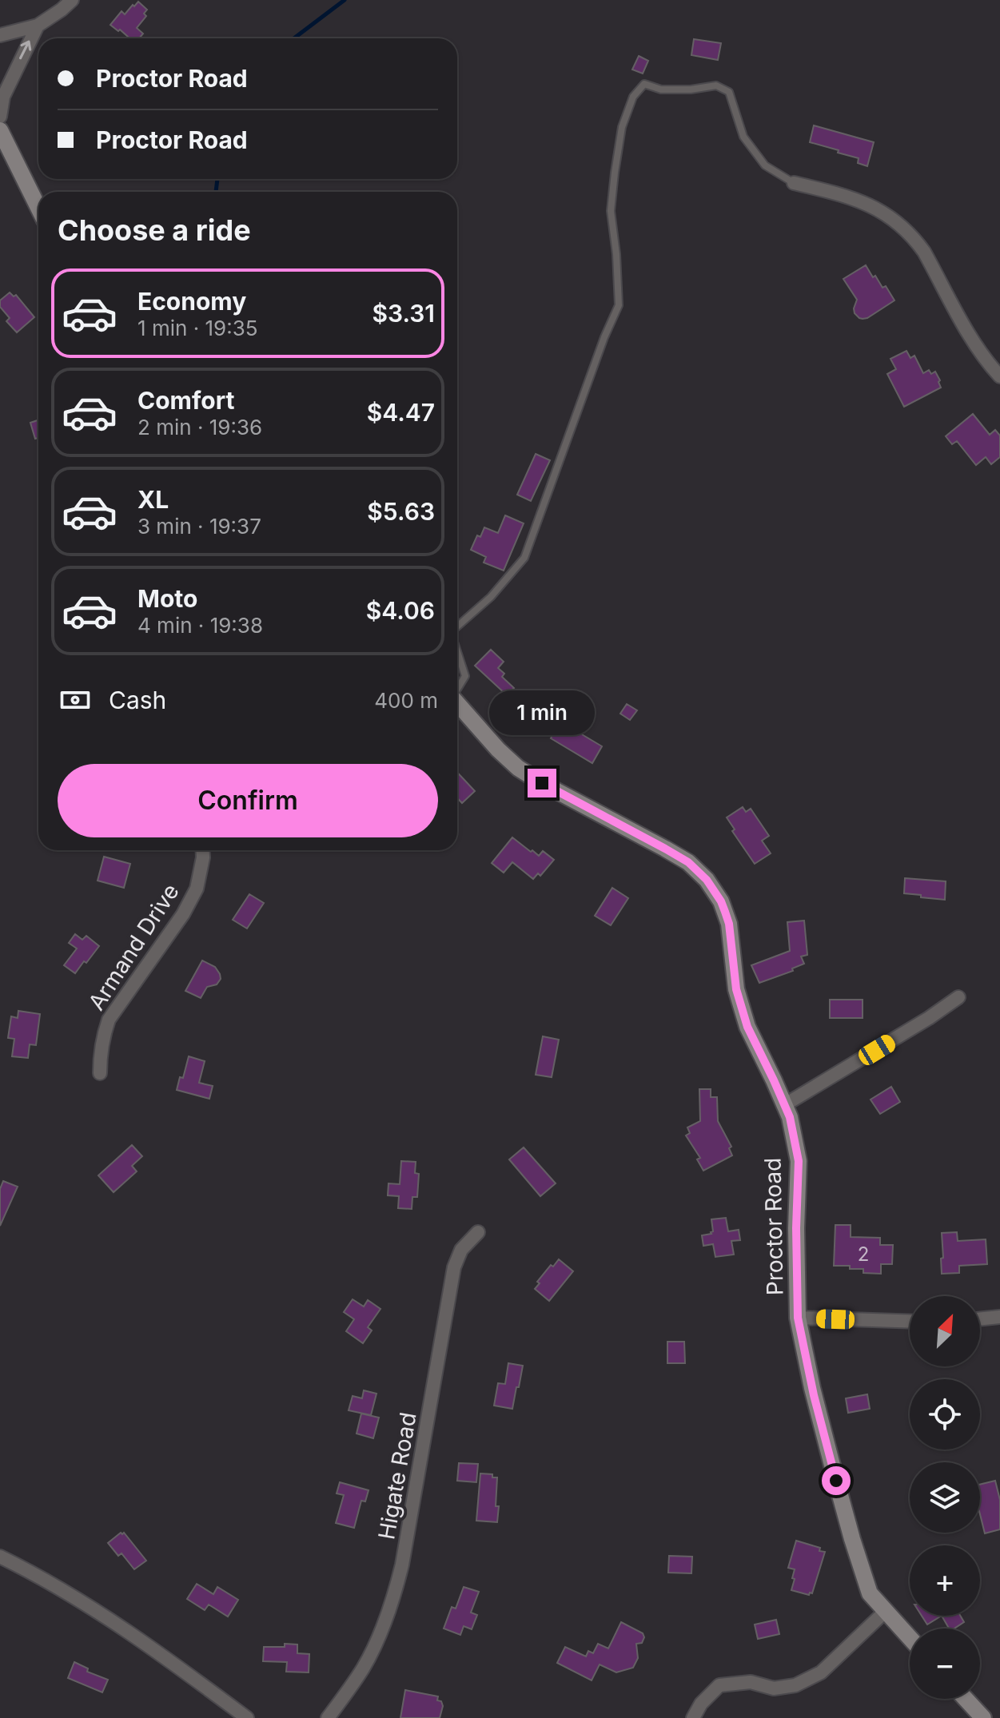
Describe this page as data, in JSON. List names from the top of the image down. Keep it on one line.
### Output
{"streets":{"main road":["Proctor Road"],"street":["Armand Drive","Higate Road"]},"house_numbers":["2"],"north":"top right","page":{"banner":["Proctor Road","Proctor Road"],"heading":"Choose a ride","list":[{"name":"Economy","note":"1 min · 19:35","value":"$3.31"},{"name":"Comfort","note":"2 min · 19:36","value":"$4.47"},{"name":"XL","note":"3 min · 19:37","value":"$5.63"},{"name":"Moto","note":"4 min · 19:38","value":"$4.06"}],"pay":["Cash","400 m"],"bubble":"1 min","buttons":"Confirm","map_buttons":["+","−"]}}
